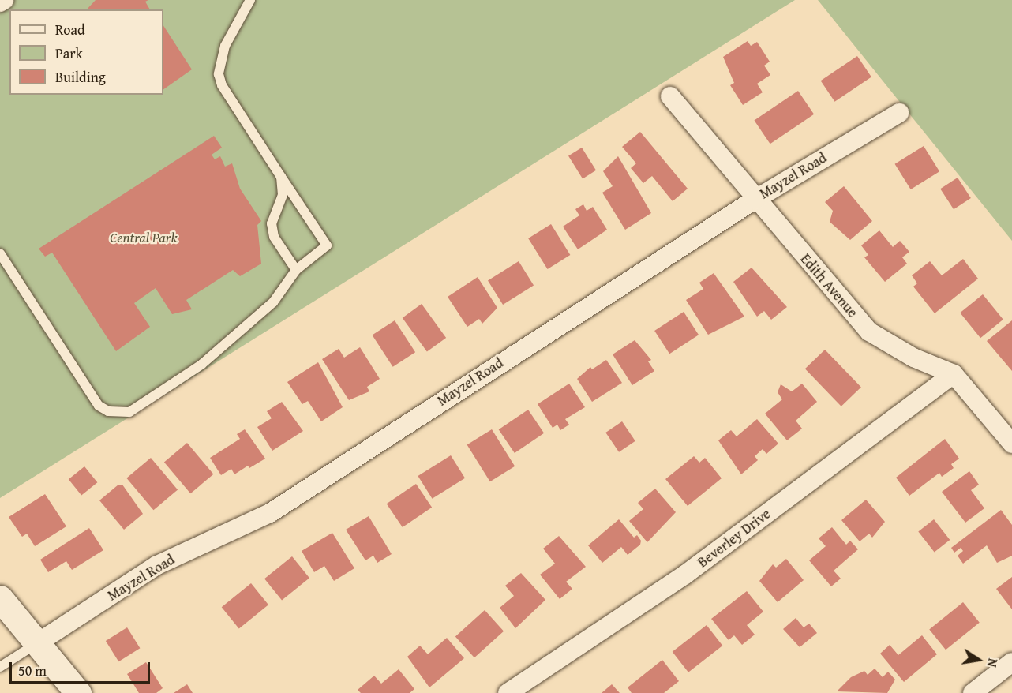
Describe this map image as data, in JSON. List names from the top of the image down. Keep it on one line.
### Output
{"streets":{"street":["Mayzel Road","Edith Avenue","Beverley Drive"]},"crossings":[["Mayzel Road","Edith Avenue"],["Edith Avenue","Beverley Drive"]],"parks":["Central Park"],"legend":["Road","Park","Building"],"scale_bar":"50 m","north":"right"}
